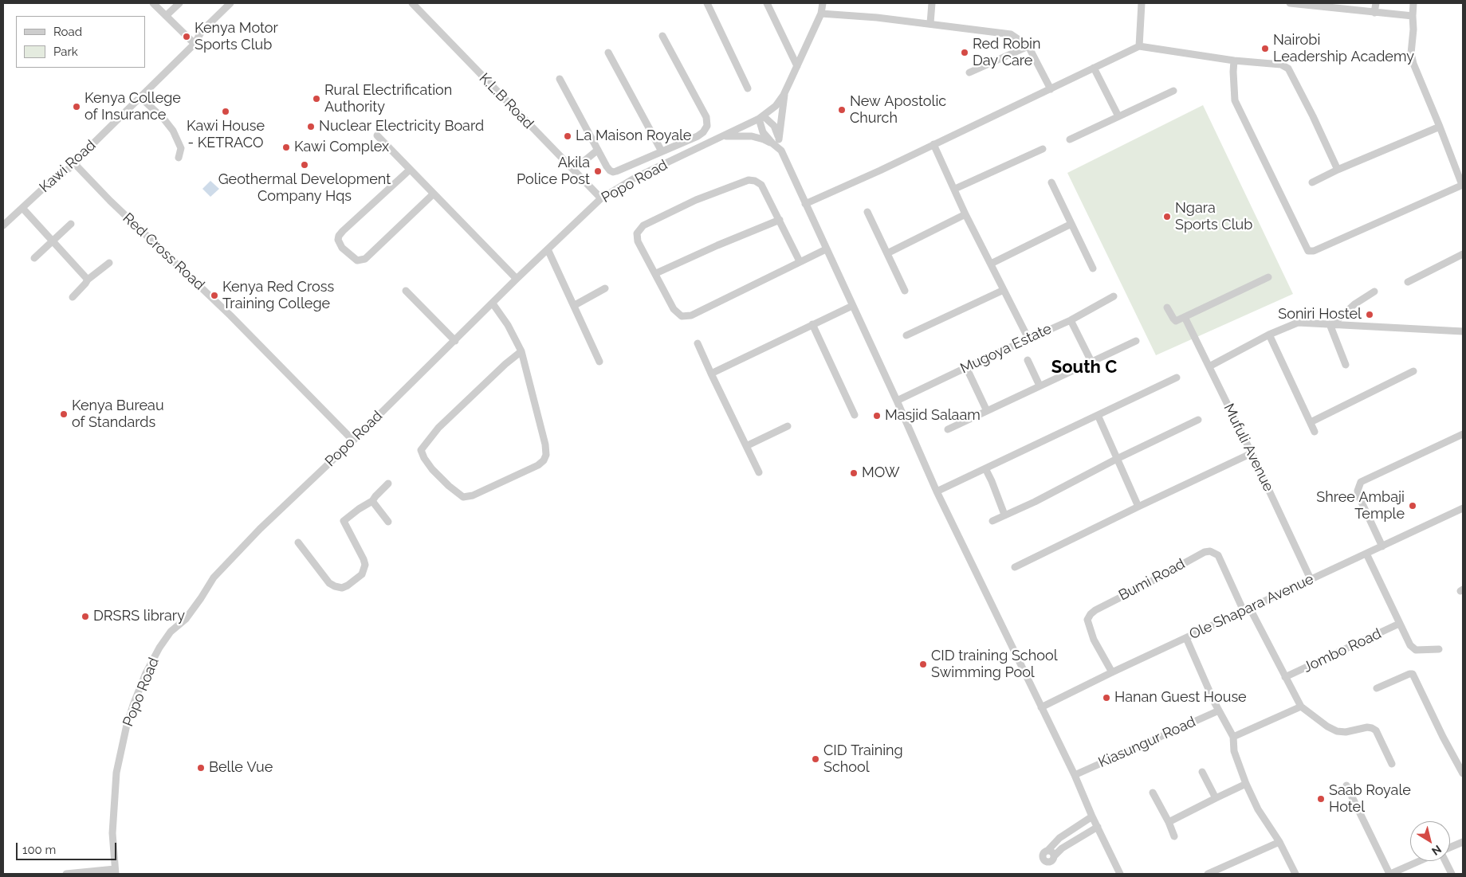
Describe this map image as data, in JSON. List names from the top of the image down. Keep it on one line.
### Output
{"streets":{"street":["K.L.B Road","Kawi Road","Popo Road","Red Cross Road","Mugoya Estate","Mufuli Avenue","Bumi Road","Ole Shapara Avenue","Jombo Road","Kiasungur Road"]},"crossings":[["K.L.B Road","Popo Road"],["Kawi Road","Red Cross Road"],["Popo Road","Red Cross Road"],["Mufuli Avenue","Ole Shapara Avenue"],["Bumi Road","Ole Shapara Avenue"]],"districts":["South C"],"places":["Kenya Motor Sports Club","Nairobi Leadership Academy","Red Robin Day Care","Rural Electrification Authority","Kenya College of Insurance","New Apostolic Church","Kawi House - KETRACO","Nuclear Electricity Board","La Maison Royale","Kawi Complex","Geothermal Development Company Hqs","Akila Police Post","Ngara Sports Club","Kenya Red Cross Training College","Soniri Hostel","Kenya Bureau of Standards","Masjid Salaam","MOW","Shree Ambaji Temple","DRSRS library","CID training School Swimming Pool","Hanan Guest House","CID Training School","Belle Vue","Saab Royale Hotel"],"legend":["Road","Park"],"scale_bar":"100 m","north":"bottom right"}
